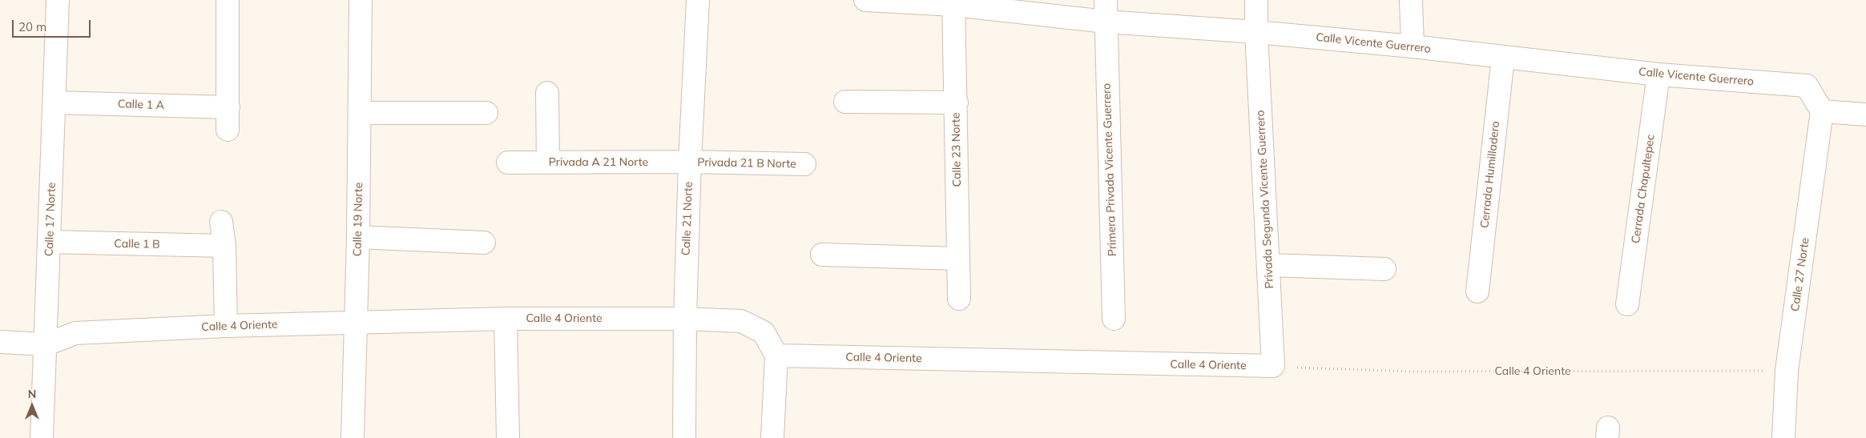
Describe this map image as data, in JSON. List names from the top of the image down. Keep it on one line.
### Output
{"streets":{"street":["Calle Vicente Guerrero","Calle 1 A","Calle 23 Norte","Privada A 21 Norte","Privada 21 B Norte","Primera Privada Vicente Guerrero","Cerrada Humilladero","Cerrada Chapultepec","Privada Segunda Vicente Guerrero","Calle 21 Norte","Calle 17 Norte","Calle 19 Norte","Calle 1 B","Calle 27 Norte","Calle 4 Oriente"]},"crossings":[["Calle Vicente Guerrero","Calle 23 Norte"],["Calle Vicente Guerrero","Primera Privada Vicente Guerrero"],["Calle Vicente Guerrero","Cerrada Humilladero"],["Calle Vicente Guerrero","Cerrada Chapultepec"],["Calle Vicente Guerrero","Privada Segunda Vicente Guerrero"],["Calle Vicente Guerrero","Calle 27 Norte"],["Calle 1 A","Calle 17 Norte"],["Privada A 21 Norte","Privada 21 B Norte"],["Privada A 21 Norte","Calle 21 Norte"],["Privada 21 B Norte","Calle 21 Norte"],["Privada Segunda Vicente Guerrero","Calle 4 Oriente"],["Calle 21 Norte","Calle 4 Oriente"],["Calle 17 Norte","Calle 1 B"],["Calle 17 Norte","Calle 4 Oriente"],["Calle 19 Norte","Calle 4 Oriente"],["Calle 27 Norte","Calle 4 Oriente"]],"scale_bar":"20 m","north":"top"}
